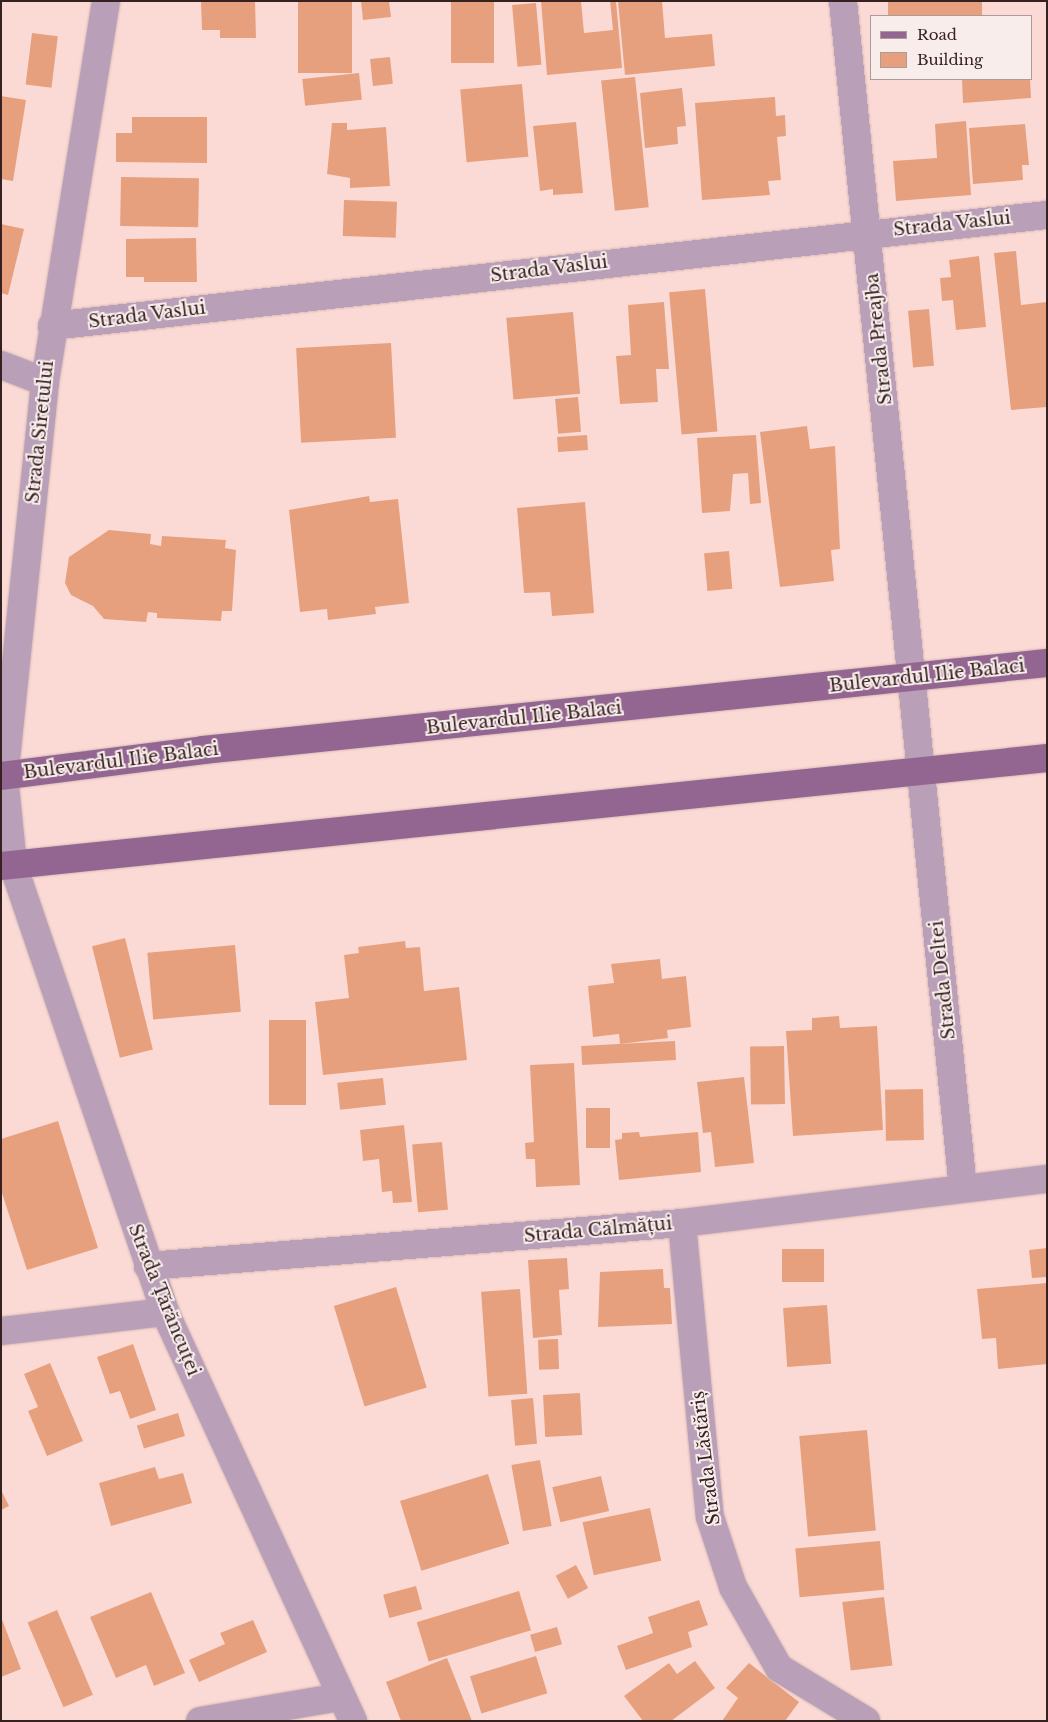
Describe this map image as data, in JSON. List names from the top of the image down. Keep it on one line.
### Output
{"streets":{"main road":["Bulevardul Ilie Balaci"],"street":["Strada Vaslui","Strada Preajba","Strada Siretului","Strada Deltei","Strada Călmățui","Strada Țărăncuței","Strada Lăstăriș"]},"crossings":[["Strada Vaslui","Strada Preajba"],["Strada Vaslui","Strada Siretului"],["Strada Preajba","Bulevardul Ilie Balaci"],["Strada Preajba","Strada Deltei"],["Strada Siretului","Bulevardul Ilie Balaci"],["Strada Siretului","Strada Țărăncuței"],["Strada Deltei","Strada Călmățui"],["Strada Călmățui","Strada Țărăncuței"],["Strada Călmățui","Strada Lăstăriș"]],"legend":["Road","Building"]}
